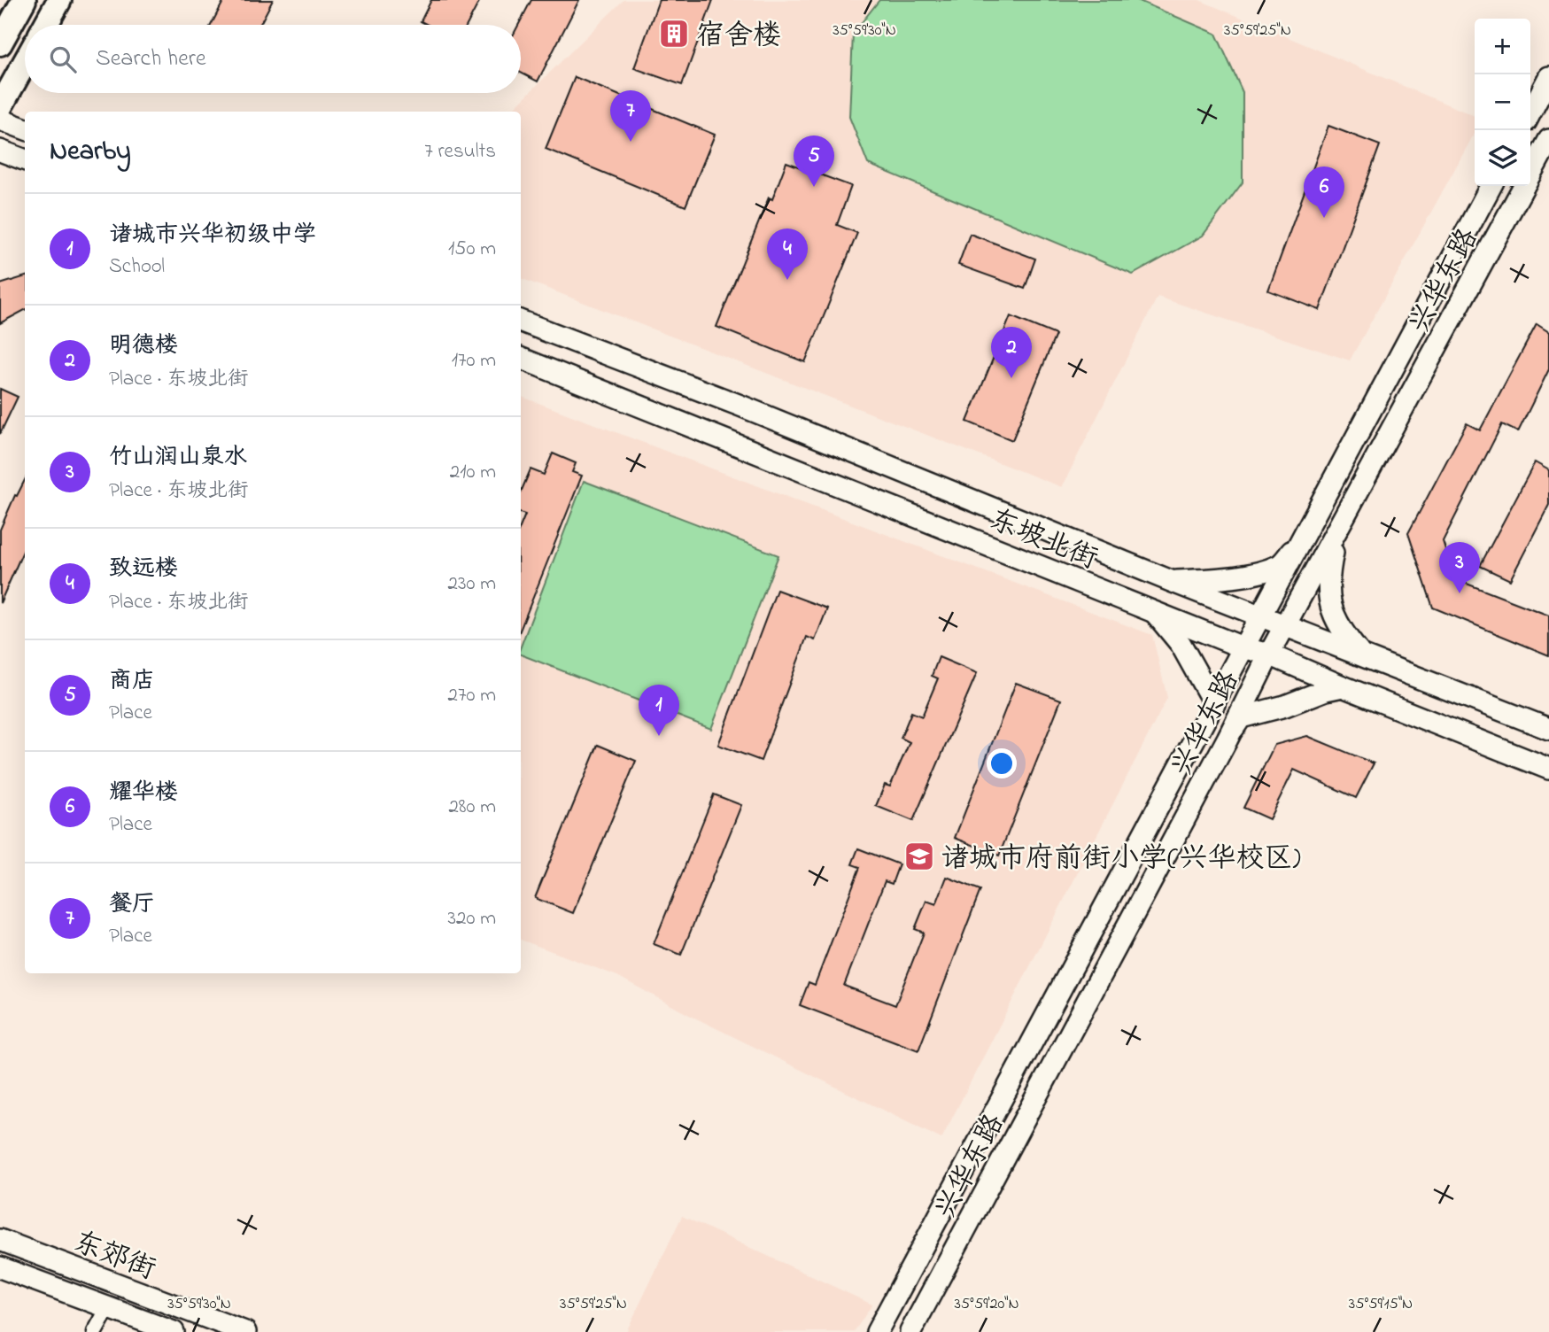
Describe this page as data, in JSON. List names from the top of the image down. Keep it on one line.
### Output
{"streets":{"main road":["兴华东路","东坡北街","东郊街"]},"crossings":[["兴华东路","东坡北街"]],"places":{"building":["宿舍楼"],"school or university":["诸城市府前街小学(兴华校区)"]},"page":{"map_buttons":["+","−"],"search":"Search here","pins":["7","5","6","4","2","3","1"],"heading":["Nearby","7 results"],"list":[{"mark":"1","name":"诸城市兴华初级中学","note":"School","value":"150 m"},{"mark":"2","name":"明德楼","note":"Place · 东坡北街","value":"170 m"},{"mark":"3","name":"竹山润山泉水","note":"Place · 东坡北街","value":"210 m"},{"mark":"4","name":"致远楼","note":"Place · 东坡北街","value":"230 m"},{"mark":"5","name":"商店","note":"Place","value":"270 m"},{"mark":"6","name":"耀华楼","note":"Place","value":"280 m"},{"mark":"7","name":"餐厅","note":"Place","value":"320 m"}]},"coordinates":["35°59'30\"N","35°59'25\"N","35°59'20\"N","35°59'15\"N"]}
